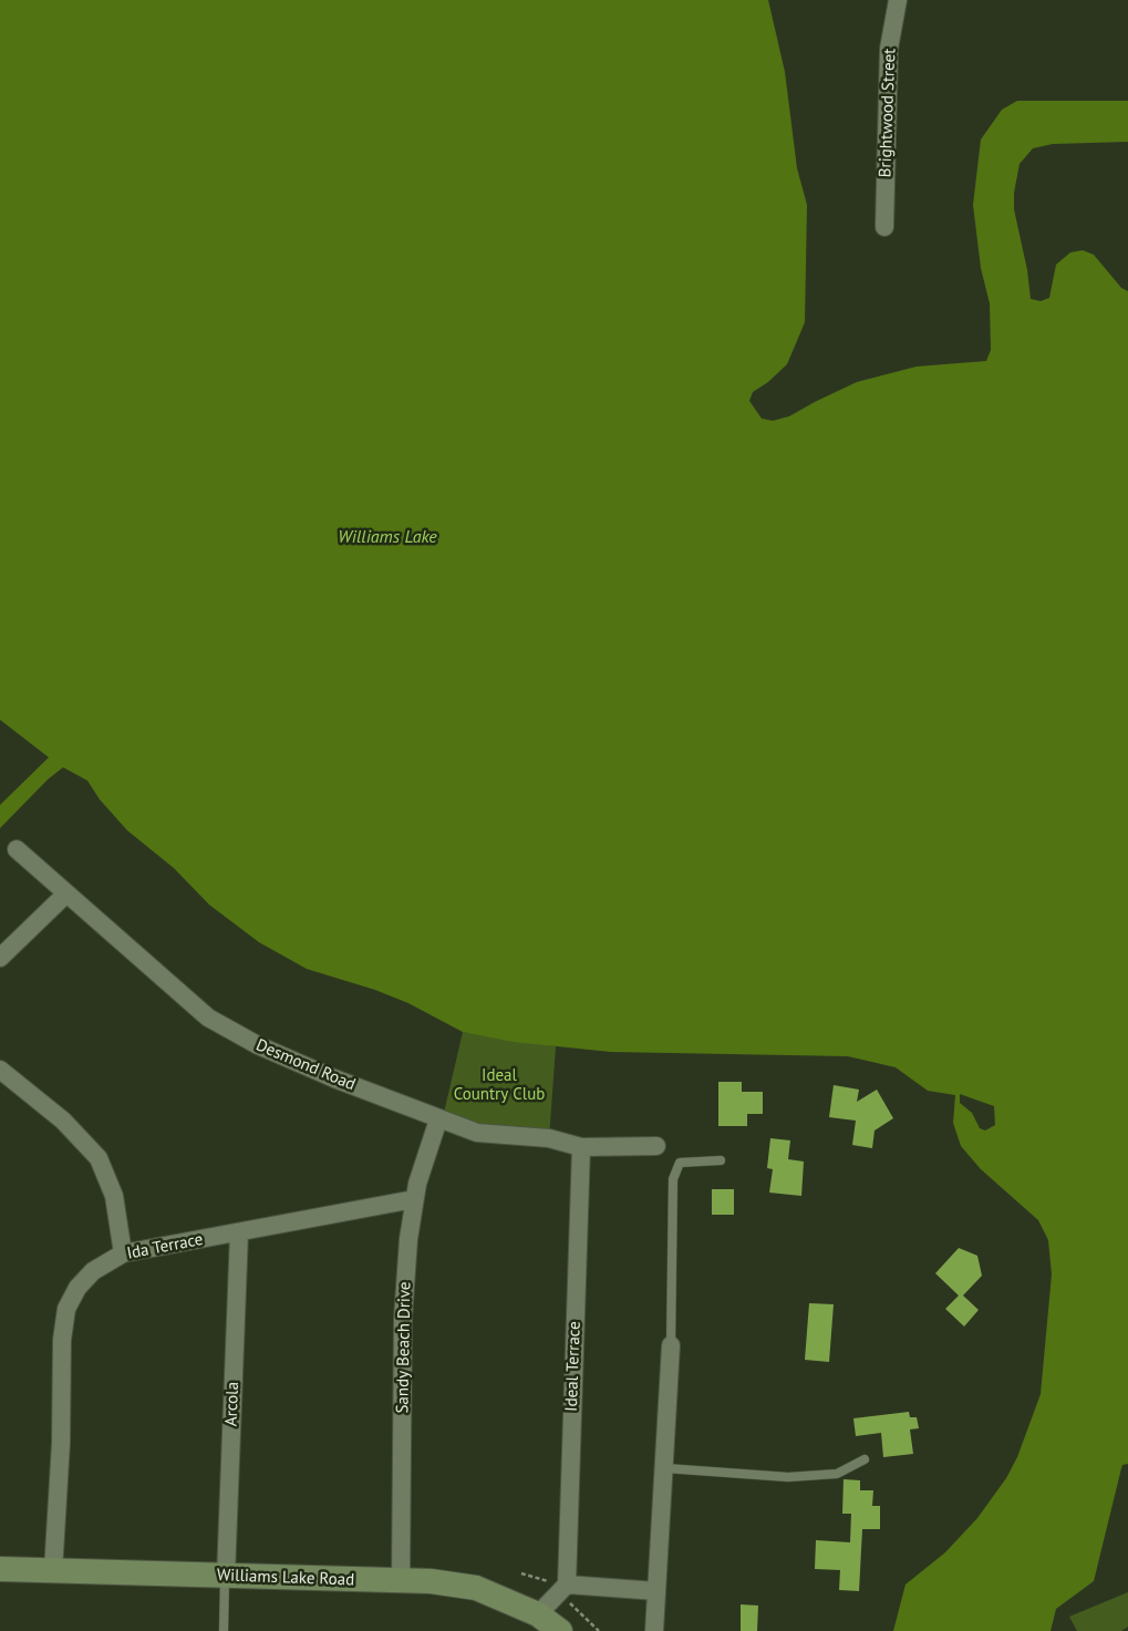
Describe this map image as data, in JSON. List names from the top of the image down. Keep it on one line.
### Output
{"streets":{"main road":["Williams Lake Road"],"street":["Brightwood Street","Desmond Road","Ida Terrace","Sandy Beach Drive","Ideal Terrace","Arcola"]},"crossings":[["Desmond Road","Sandy Beach Drive"],["Desmond Road","Ideal Terrace"],["Ida Terrace","Sandy Beach Drive"],["Ida Terrace","Arcola"],["Ida Terrace","Williams Lake Road"],["Sandy Beach Drive","Williams Lake Road"],["Arcola","Williams Lake Road"]],"water":["Williams Lake"],"parks":["Ideal Country Club"]}
